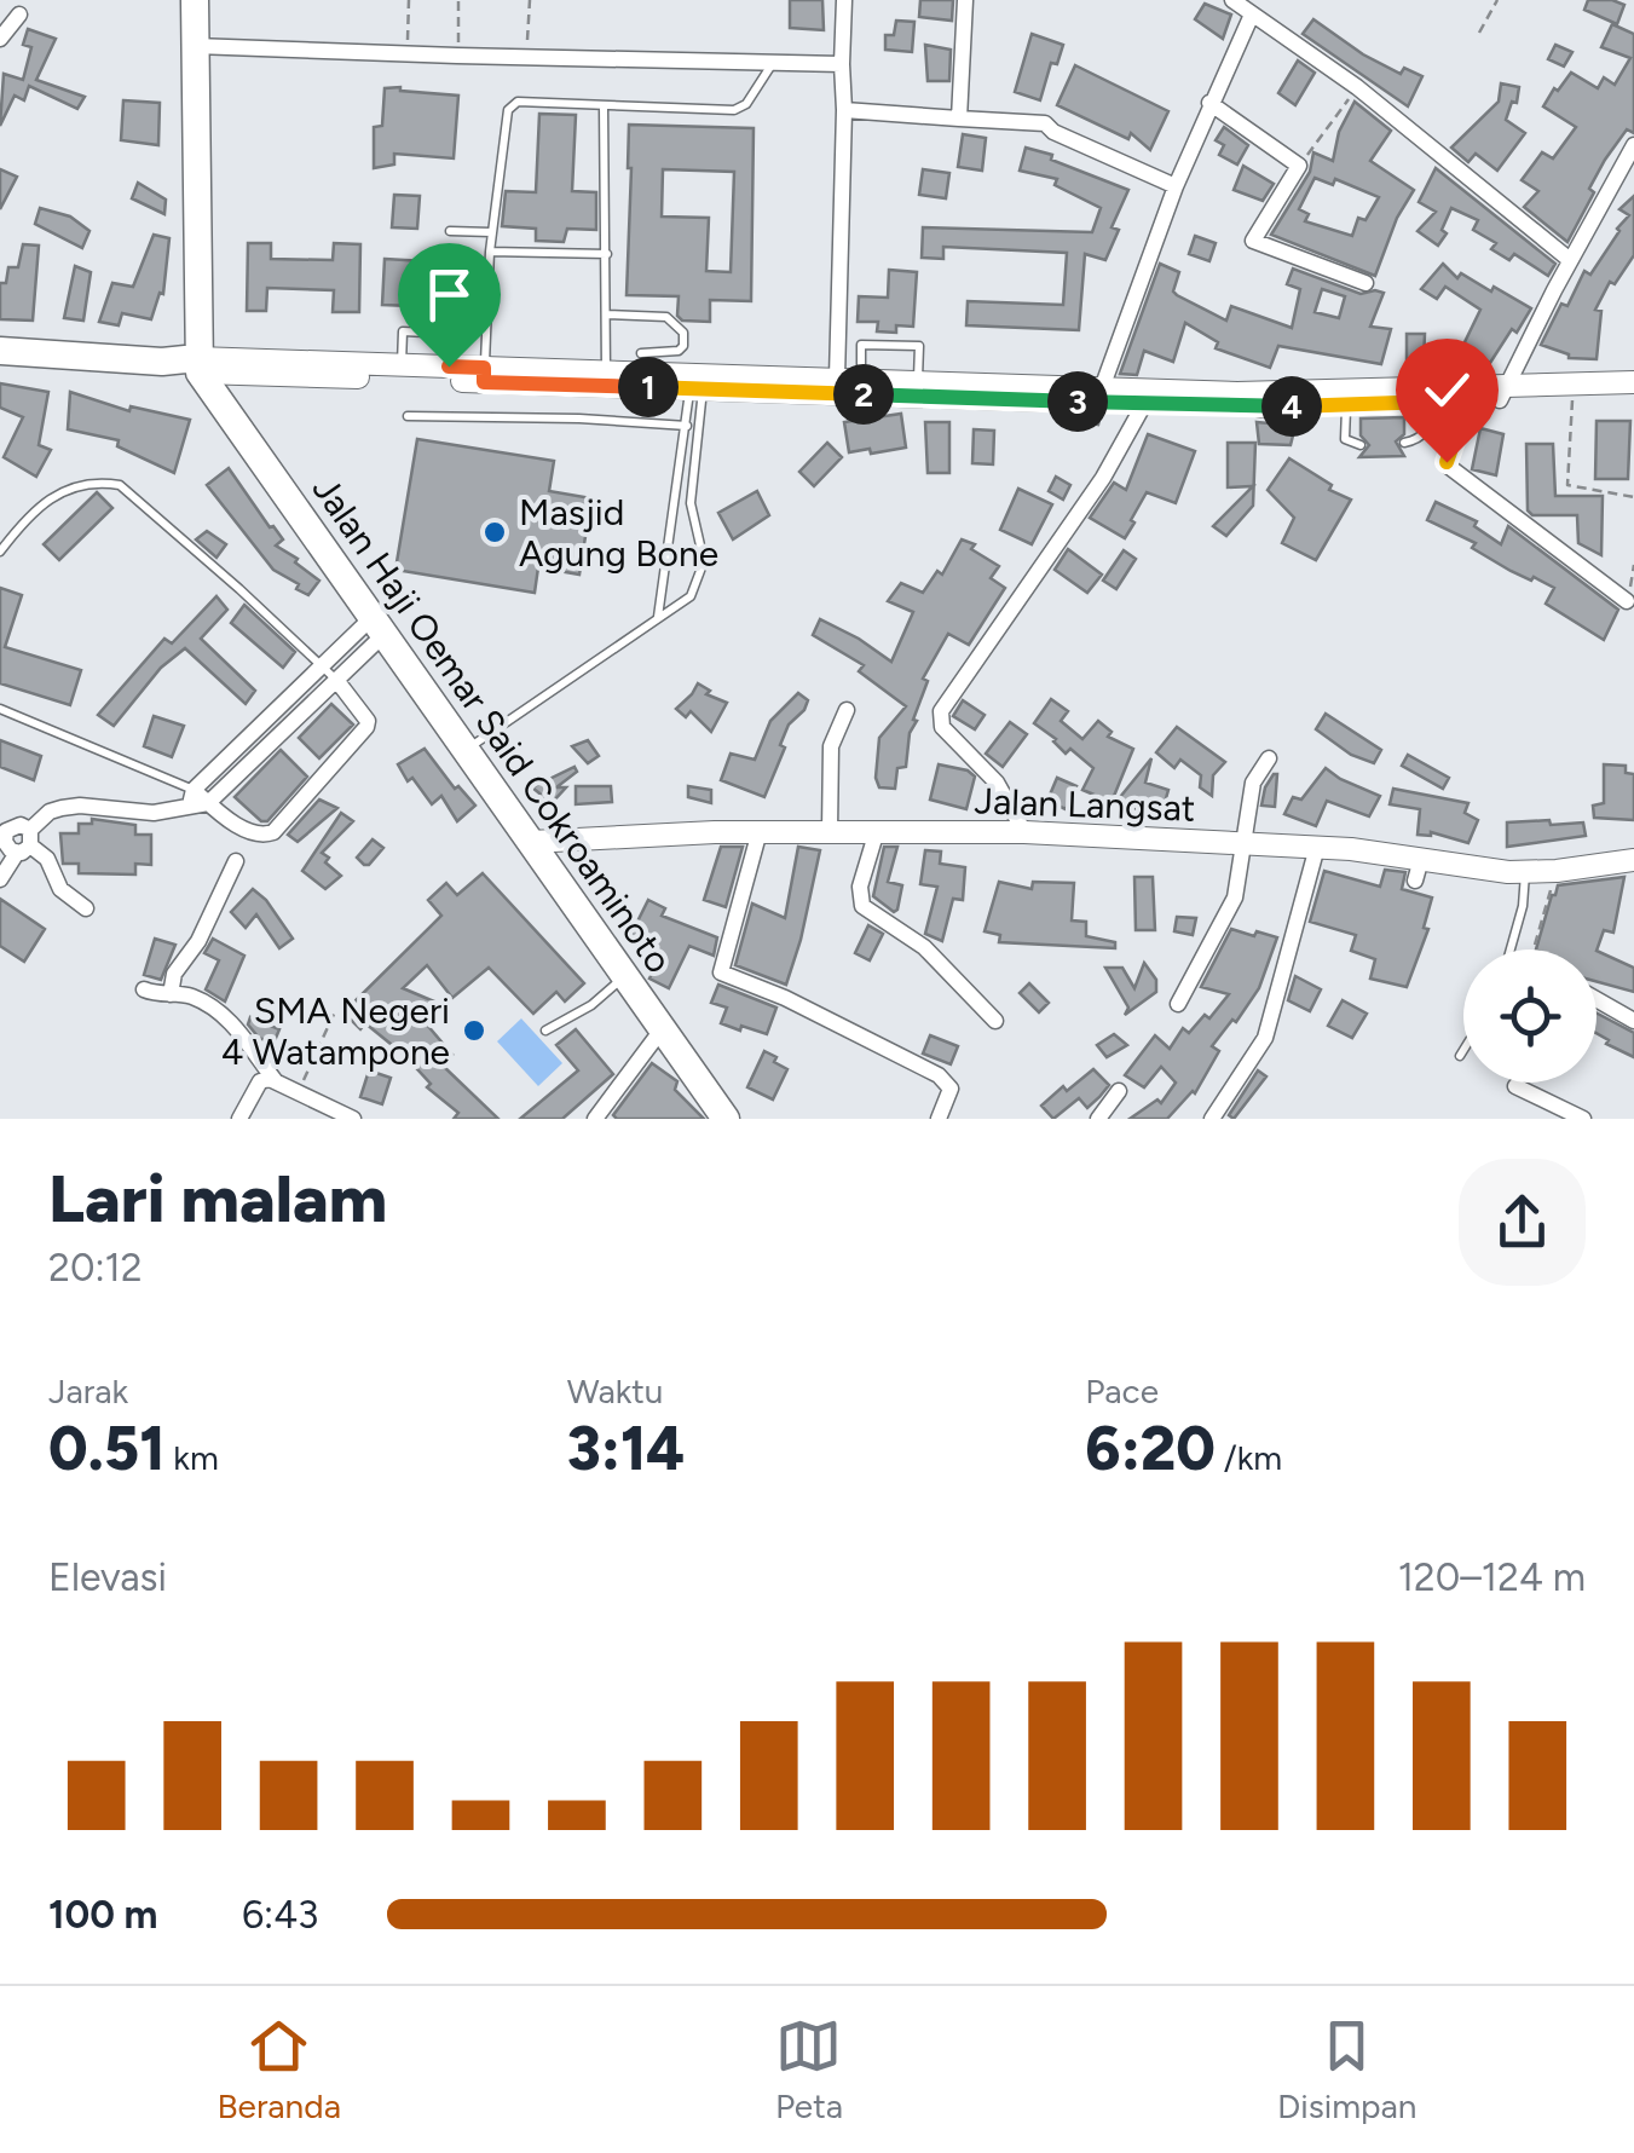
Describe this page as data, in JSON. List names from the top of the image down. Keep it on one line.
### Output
{"streets":{"highway":["Jalan Haji Oemar Said Cokroaminoto"],"main road":["Jalan Langsat"]},"crossings":[["Jalan Haji Oemar Said Cokroaminoto","Jalan Langsat"]],"places":["Masjid Agung Bone","SMA Negeri 4 Watampone"],"page":{"pins":["1","2","3","4"],"heading":["Lari malam","20:12"],"stats":[["Jarak","0.51 km"],["Waktu","3:14"],["Pace","6:20 /km"]],"chart":["Elevasi","120–124 m"],"list":[{"name":"100 m","note":"6:43"}],"tabs":["Beranda","Peta","Disimpan"]}}
